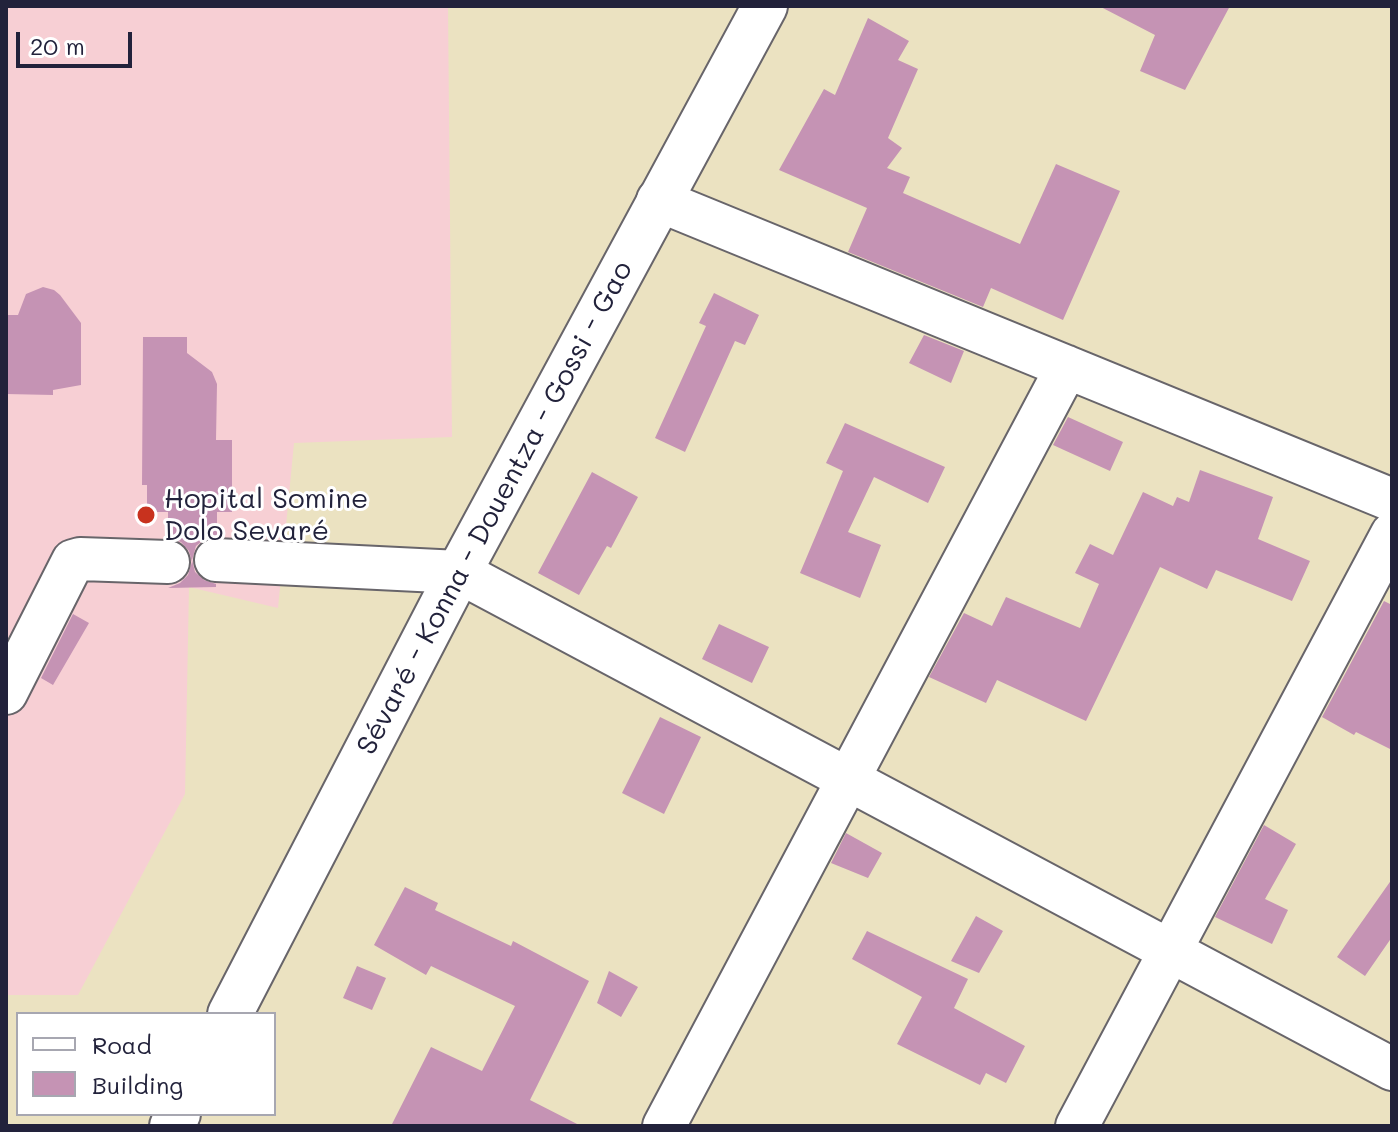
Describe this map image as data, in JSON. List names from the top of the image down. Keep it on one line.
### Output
{"streets":{"main road":["Sévaré - Konna - Douentza - Gossi - Gao"]},"places":["Hopital Somine Dolo Sevaré"],"legend":["Road","Building"],"scale_bar":"20 m"}
